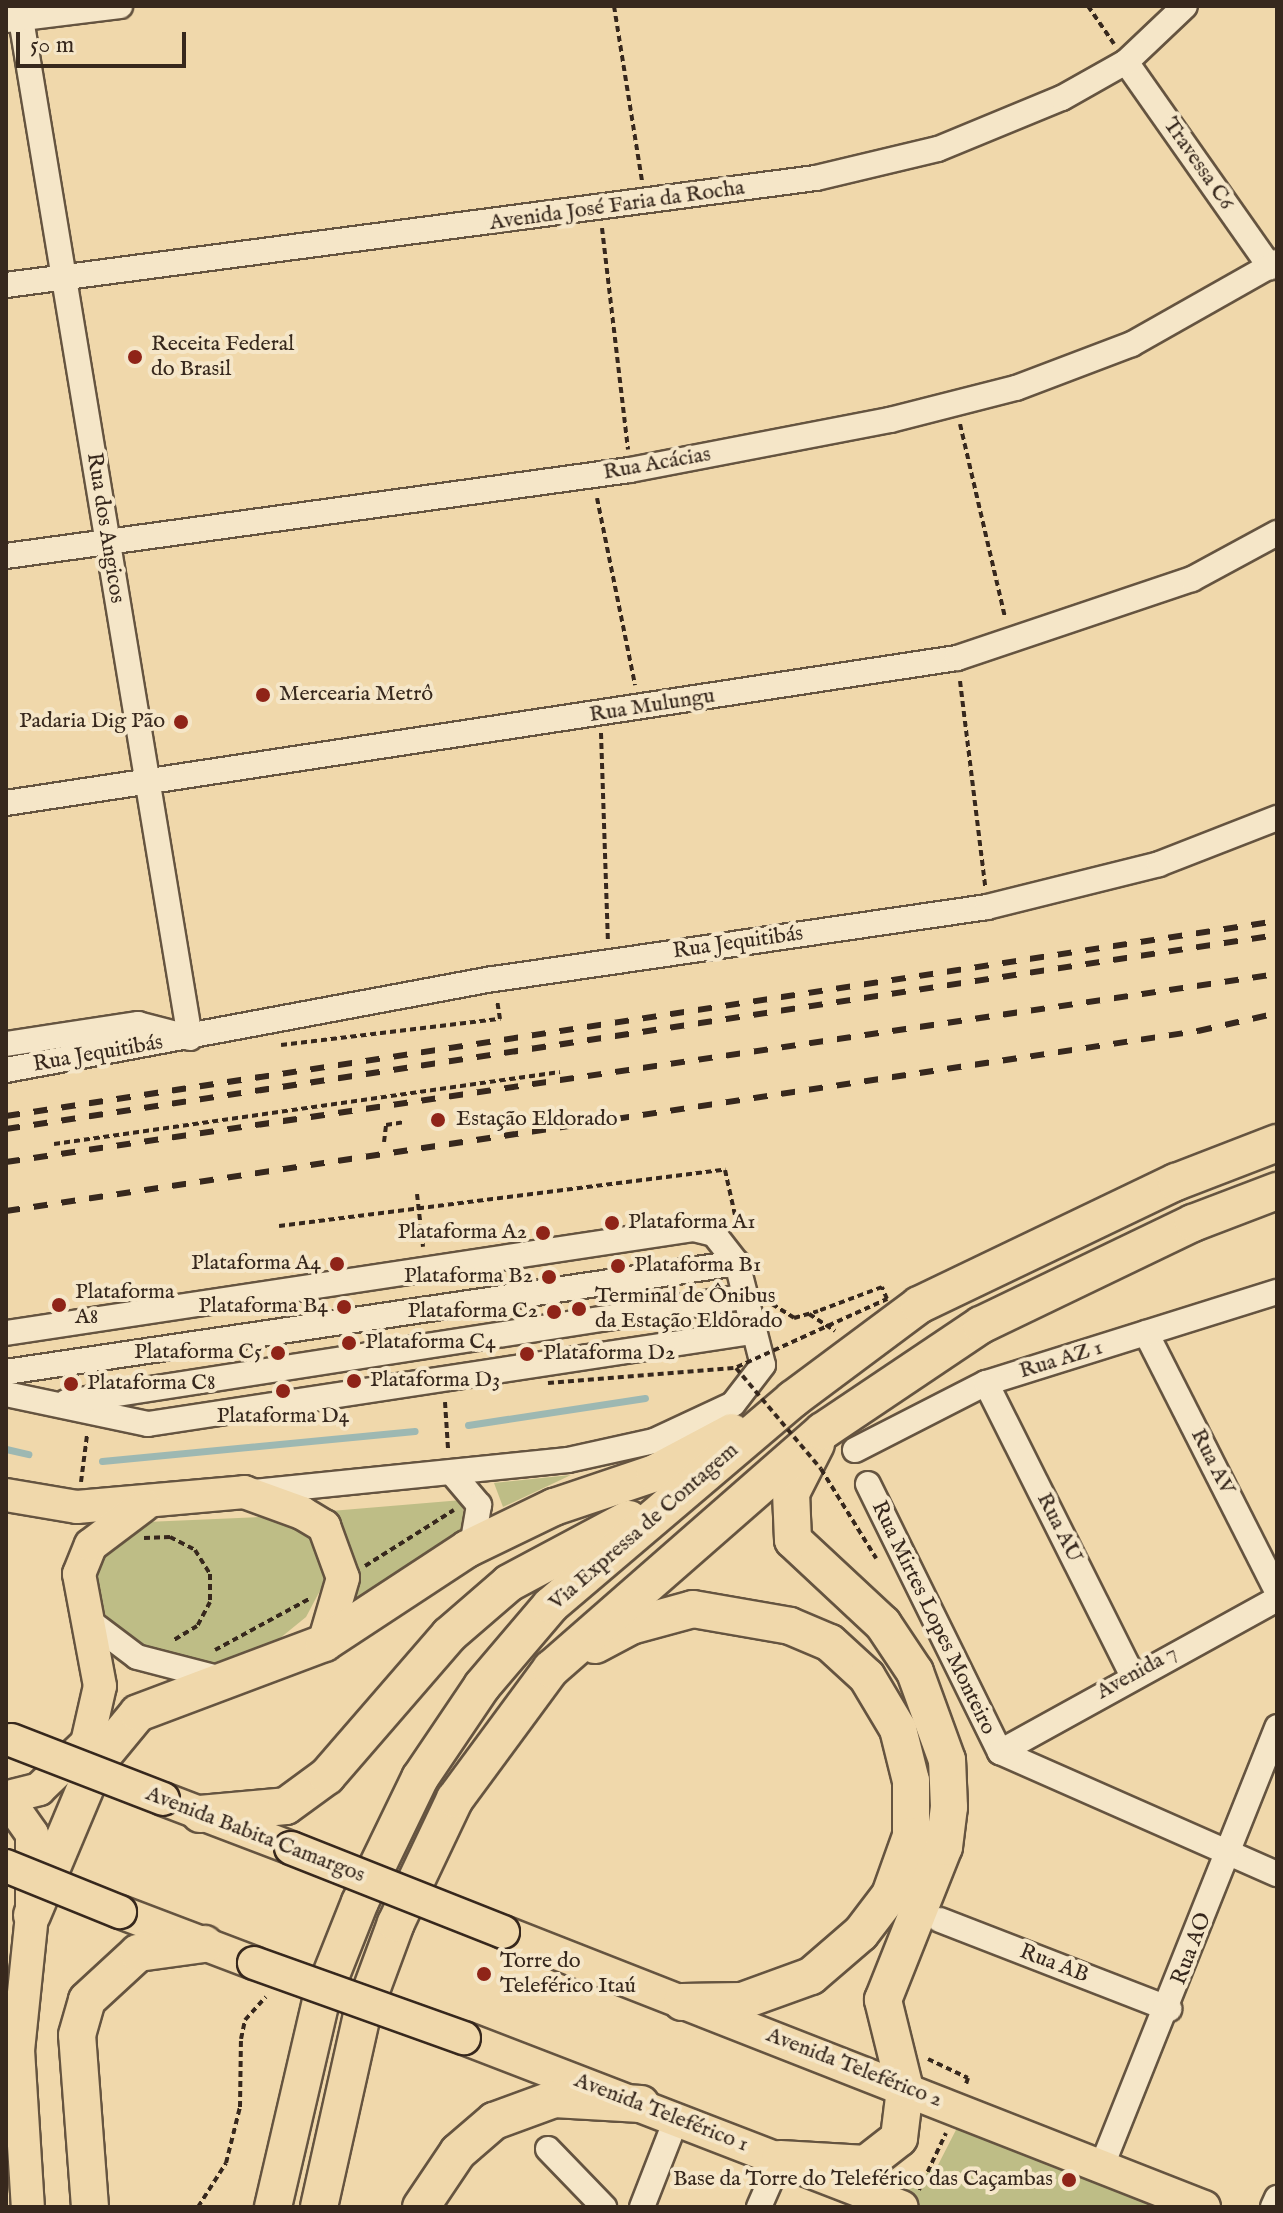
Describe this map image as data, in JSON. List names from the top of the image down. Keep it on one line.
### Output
{"streets":{"highway":["Via Expressa de Contagem"],"main road":["Avenida Babita Camargos","Avenida Teleférico 2","Avenida Teleférico 1"],"street":["Travessa C6","Avenida José Faria da Rocha","Rua Acácias","Rua dos Angicos","Rua Mulungu","Rua Jequitibás","Rua AZ 1","Rua AV","Rua AU","Rua Mirtes Lopes Monteiro","Avenida 7","Rua AO","Rua AB"]},"crossings":[["Travessa C6","Avenida José Faria da Rocha"],["Travessa C6","Rua Acácias"],["Avenida José Faria da Rocha","Rua dos Angicos"],["Rua Acácias","Rua dos Angicos"],["Rua dos Angicos","Rua Mulungu"],["Rua dos Angicos","Rua Jequitibás"],["Rua AZ 1","Rua AV"],["Rua AZ 1","Rua AU"],["Rua AU","Avenida 7"],["Rua Mirtes Lopes Monteiro","Avenida 7"],["Avenida Babita Camargos","Avenida Teleférico 2"],["Rua AO","Rua AB"],["Rua AO","Avenida Teleférico 2"]],"places":["Receita Federal do Brasil","Mercearia Metrô","Padaria Dig Pão","Estação Eldorado","Plataforma A1","Plataforma A2","Plataforma A4","Plataforma B1","Plataforma B2","Plataforma A8","Plataforma B4","Terminal de Ônibus da Estação Eldorado","Plataforma C2","Plataforma C4","Plataforma C5","Plataforma D2","Plataforma D3","Plataforma C8","Plataforma D4","Torre do Teleférico Itaú","Base da Torre do Teleférico das Caçambas"],"scale_bar":"50 m"}
